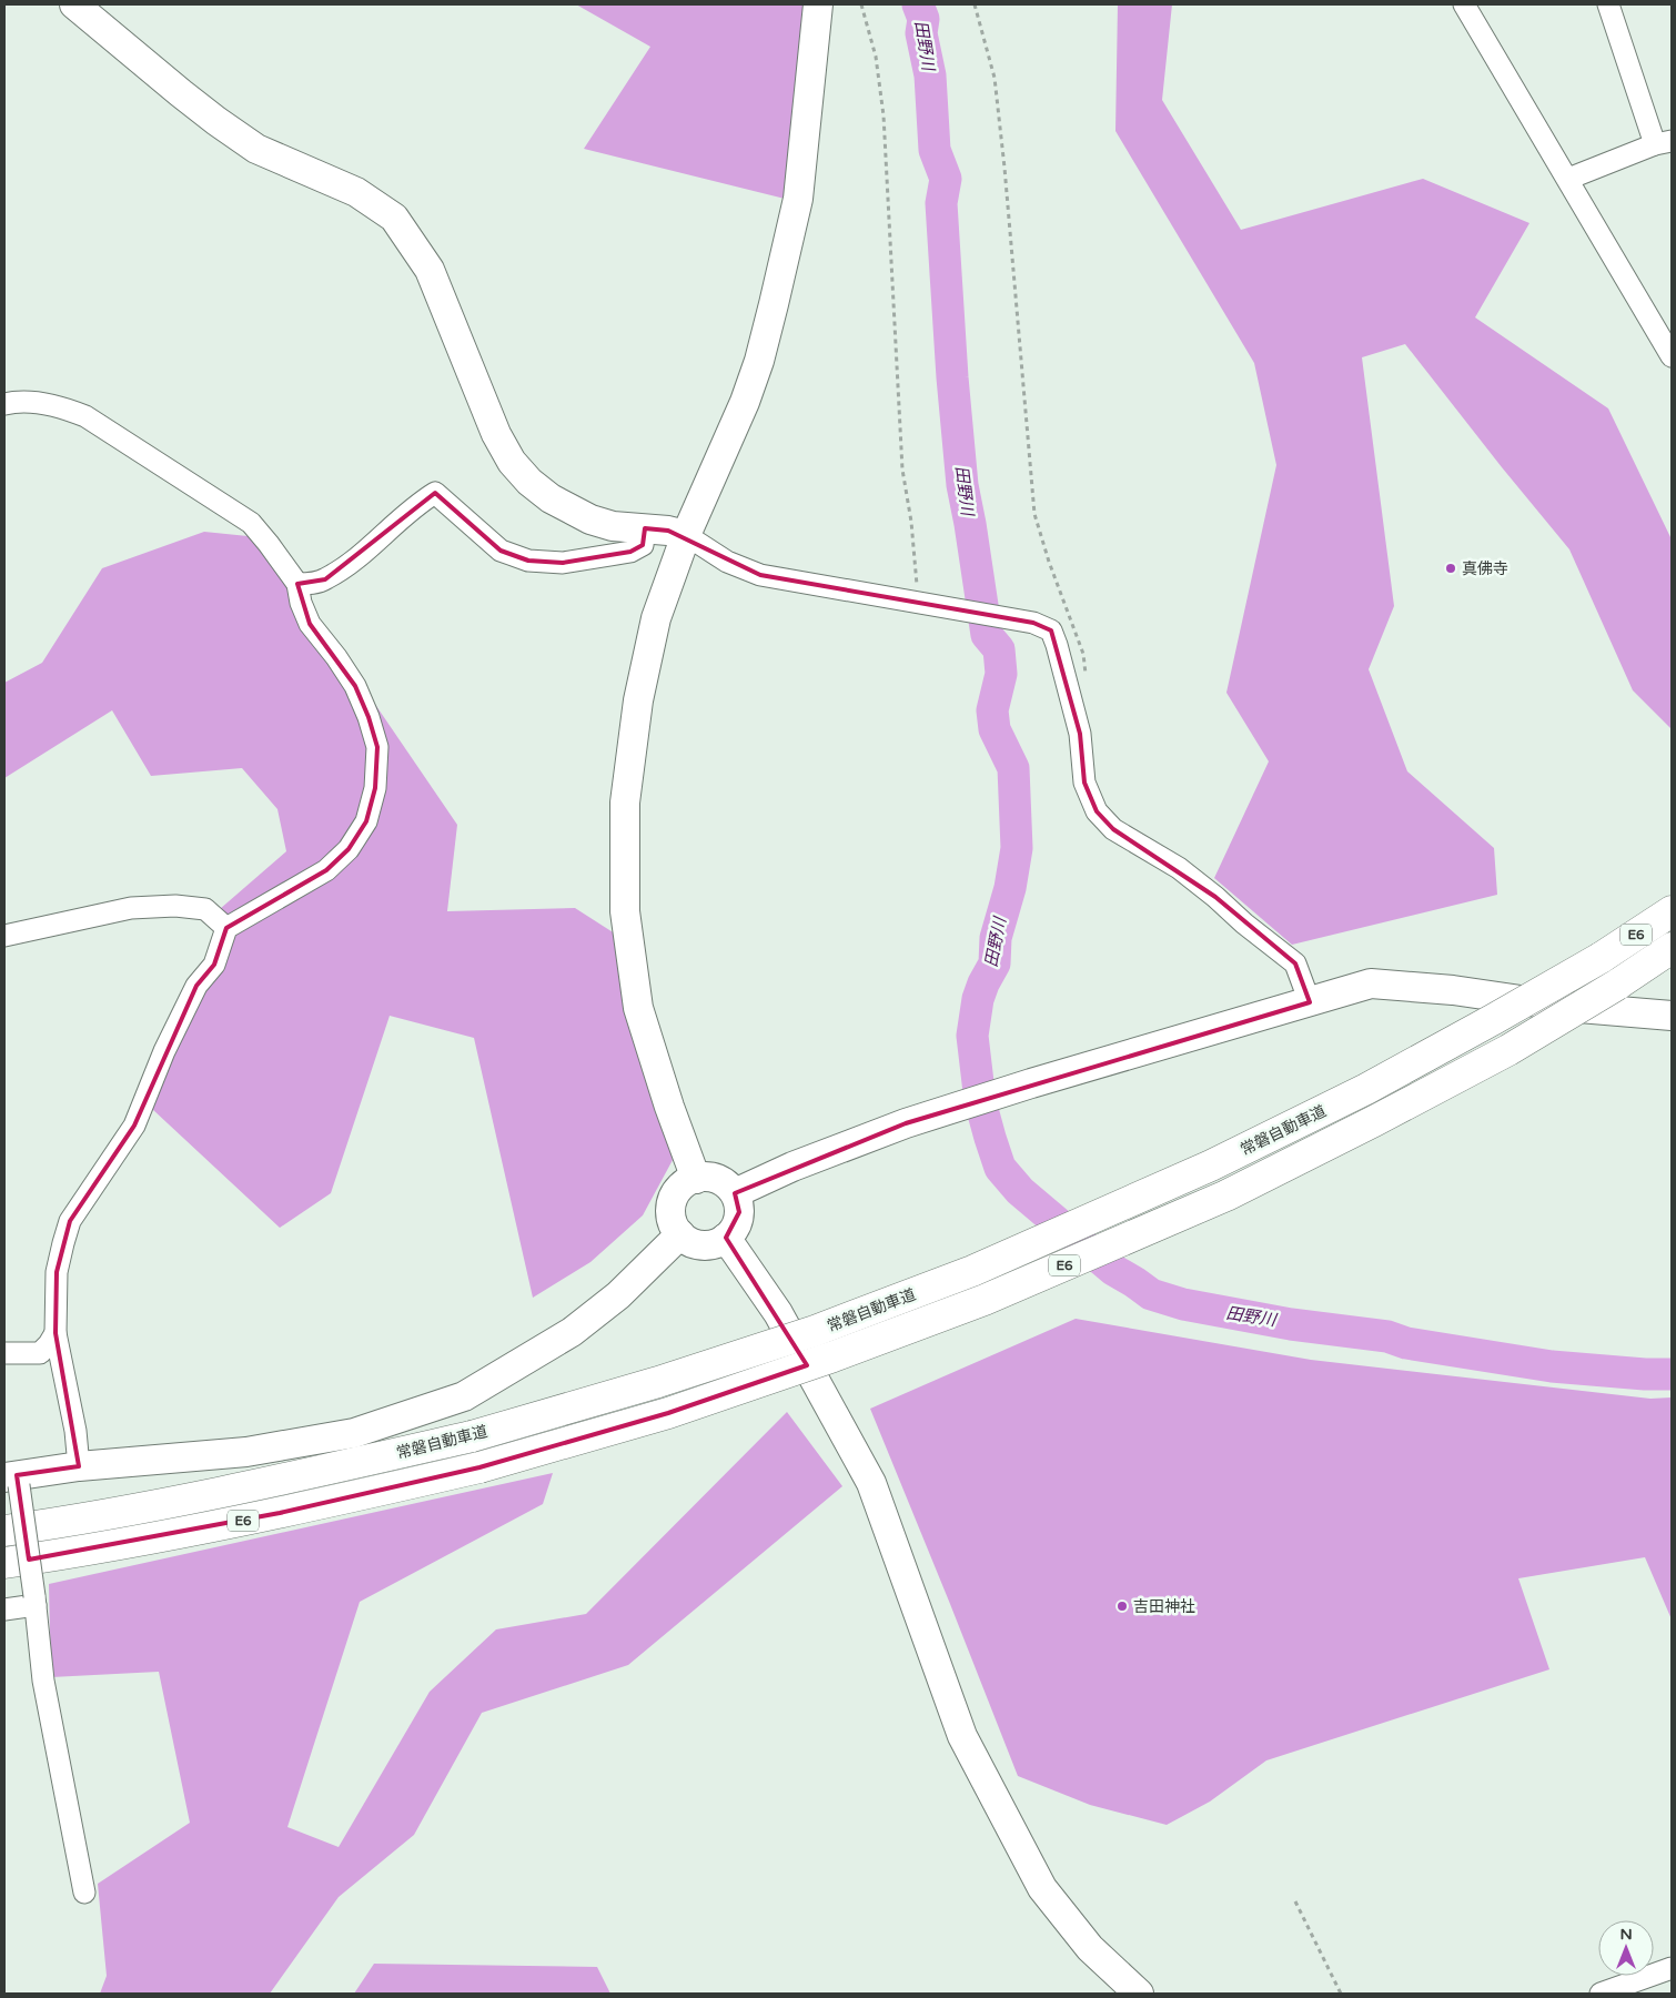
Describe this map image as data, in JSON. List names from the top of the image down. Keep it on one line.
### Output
{"streets":{"highway":["E6","常磐自動車道"]},"water":["田野川"],"places":["真佛寺","吉田神社"],"north":"top"}
